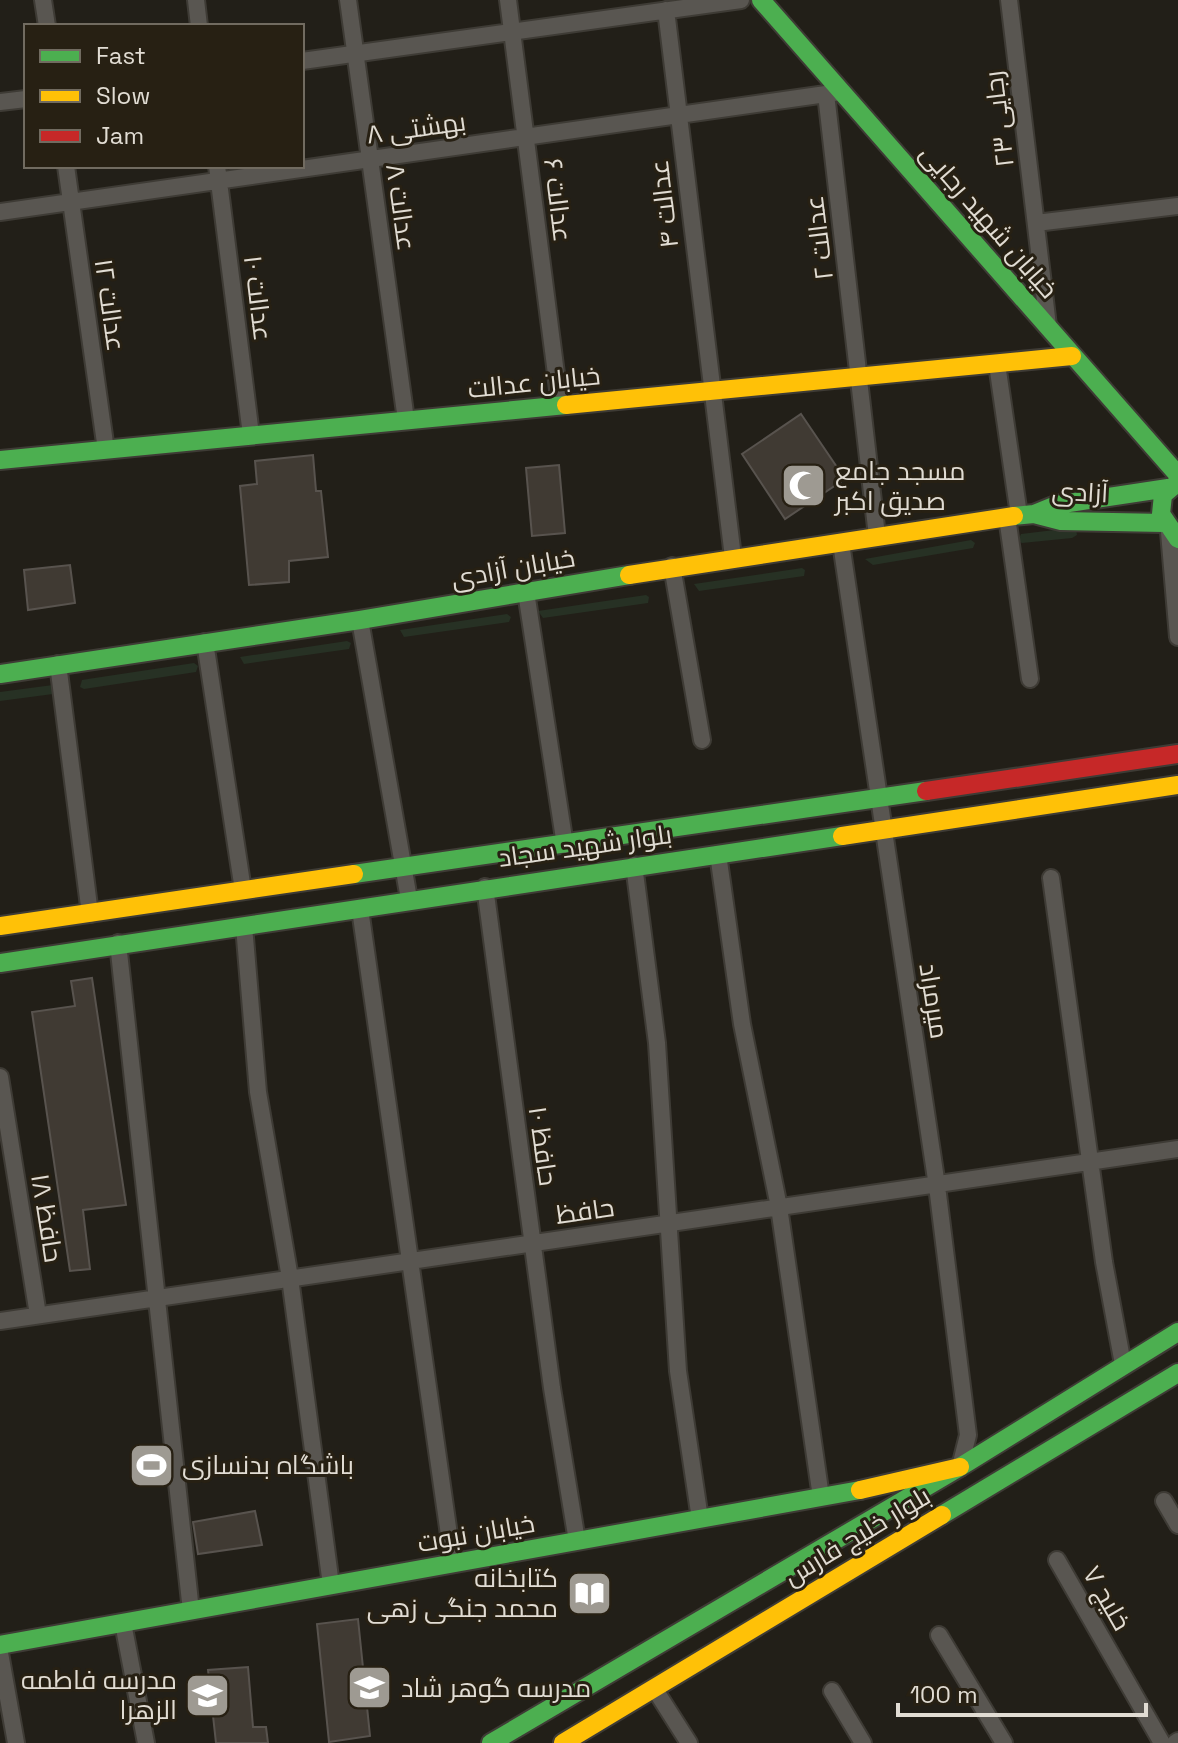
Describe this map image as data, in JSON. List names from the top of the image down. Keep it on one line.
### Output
{"streets":{"street":["رجایی ۲۳","بهشتی ۸","عدالت ۶","عدالت ۴","عدالت ۸","خیابان شهید رجایی","عدالت ۲","عدالت ۱۰","عدالت ۱۲","خیابان عدالت","آزادی","خیابان آزادی","بلوار شهید سجاد","میرمراد","حافظ ۱۰","حافظ","حافظ ۱۸","خیابان نبوت","بلوار خلیج فارس","خلیج ۷"]},"crossings":[["رجایی ۲۳","خیابان شهید رجایی"],["بهشتی ۸","عدالت ۶"],["بهشتی ۸","عدالت ۴"],["بهشتی ۸","عدالت ۸"],["بهشتی ۸","خیابان شهید رجایی"],["بهشتی ۸","عدالت ۲"],["بهشتی ۸","عدالت ۱۰"],["بهشتی ۸","عدالت ۱۲"],["عدالت ۶","خیابان عدالت"],["عدالت ۴","خیابان عدالت"],["عدالت ۴","خیابان آزادی"],["عدالت ۸","خیابان عدالت"],["خیابان شهید رجایی","عدالت ۲"],["خیابان شهید رجایی","خیابان عدالت"],["خیابان شهید رجایی","آزادی"],["عدالت ۲","خیابان عدالت"],["عدالت ۲","خیابان آزادی"],["عدالت ۱۰","خیابان عدالت"],["عدالت ۱۲","خیابان عدالت"],["آزادی","خیابان آزادی"],["خیابان آزادی","میرمراد"],["بلوار شهید سجاد","میرمراد"],["بلوار شهید سجاد","حافظ ۱۰"],["میرمراد","حافظ"],["میرمراد","خیابان نبوت"],["حافظ ۱۰","حافظ"],["حافظ ۱۰","خیابان نبوت"],["حافظ","حافظ ۱۸"]],"places":{"mosque":["مسجد جامع صدیق اکبر"],"sports":["باشگاه بدنسازی"],"library":["کتابخانه محمد جنگی زهی"],"school or university":["مدرسه گوهر شاد","مدرسه فاطمه الزهرا"]},"legend":["Fast","Slow","Jam"],"scale_bar":"100 m"}
